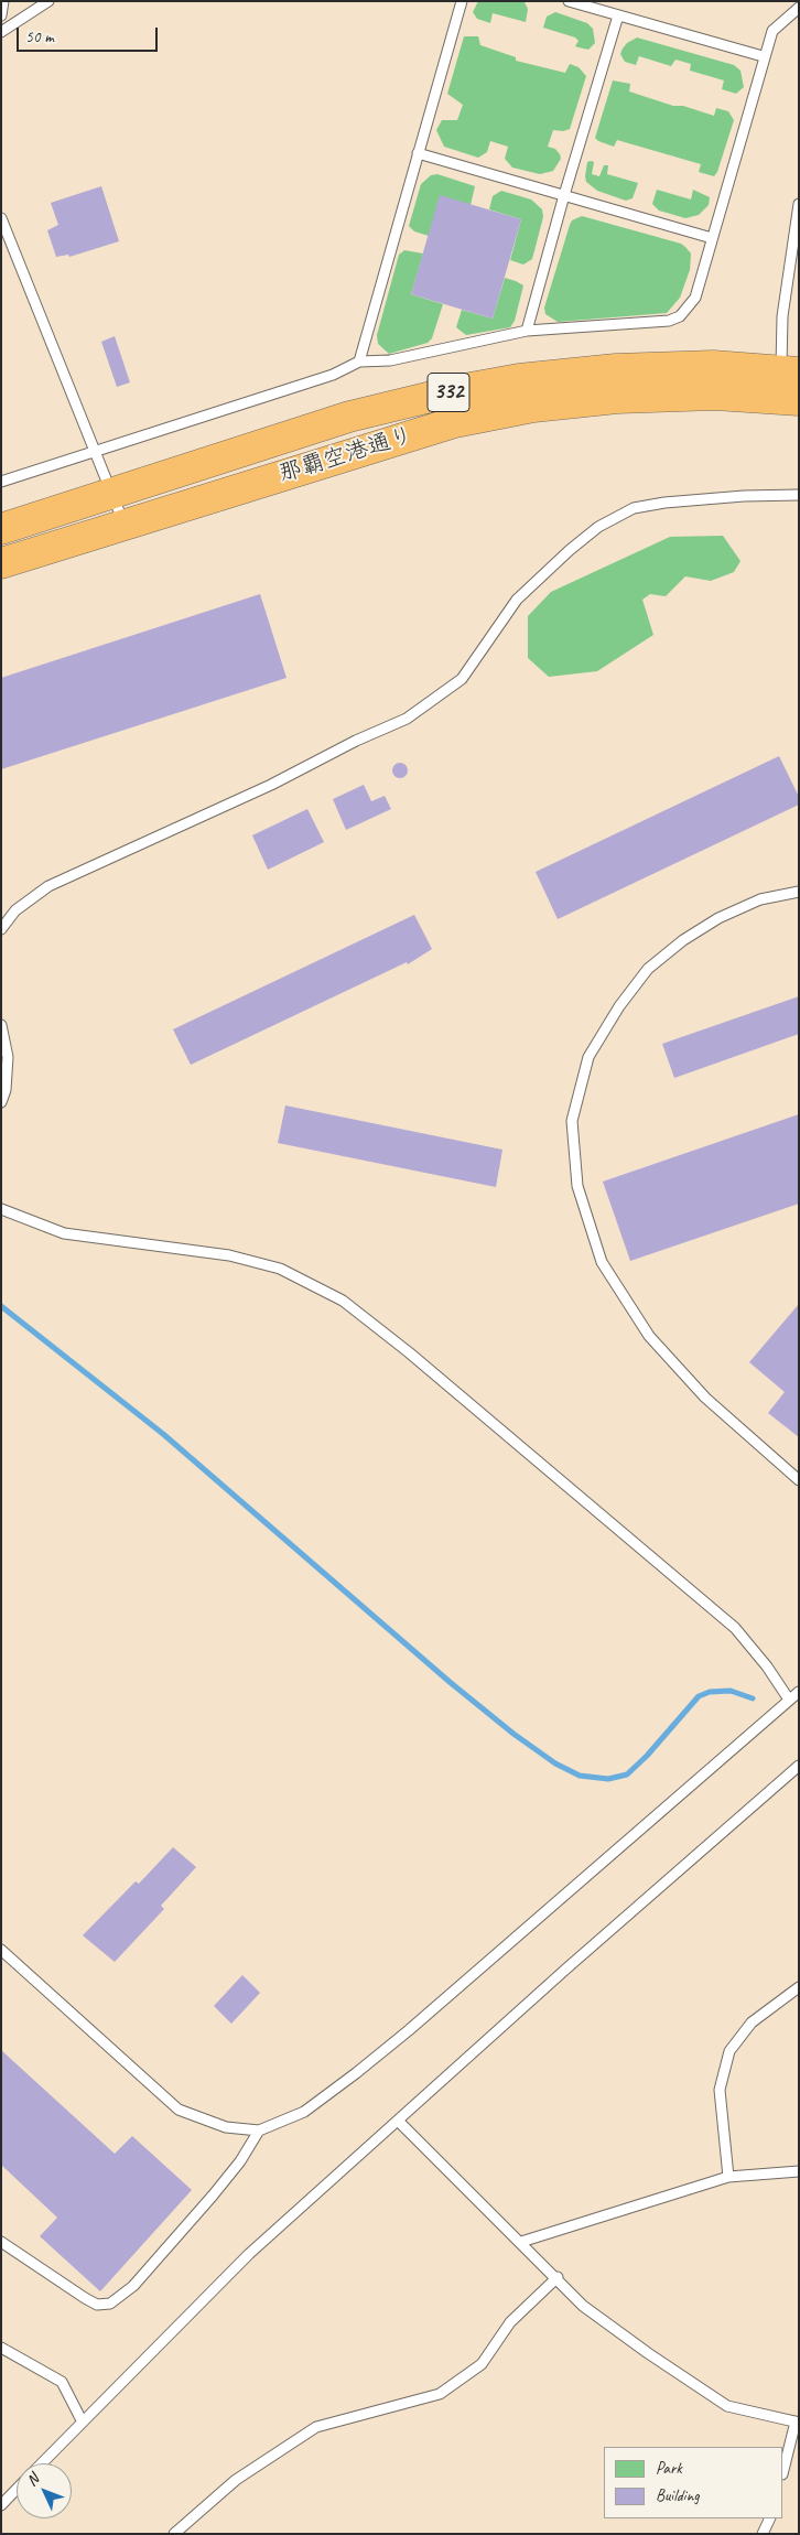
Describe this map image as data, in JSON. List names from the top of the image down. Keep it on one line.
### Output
{"streets":{"highway":["332","那覇空港通り"]},"legend":["Park","Building"],"scale_bar":"50 m","north":"top left"}
